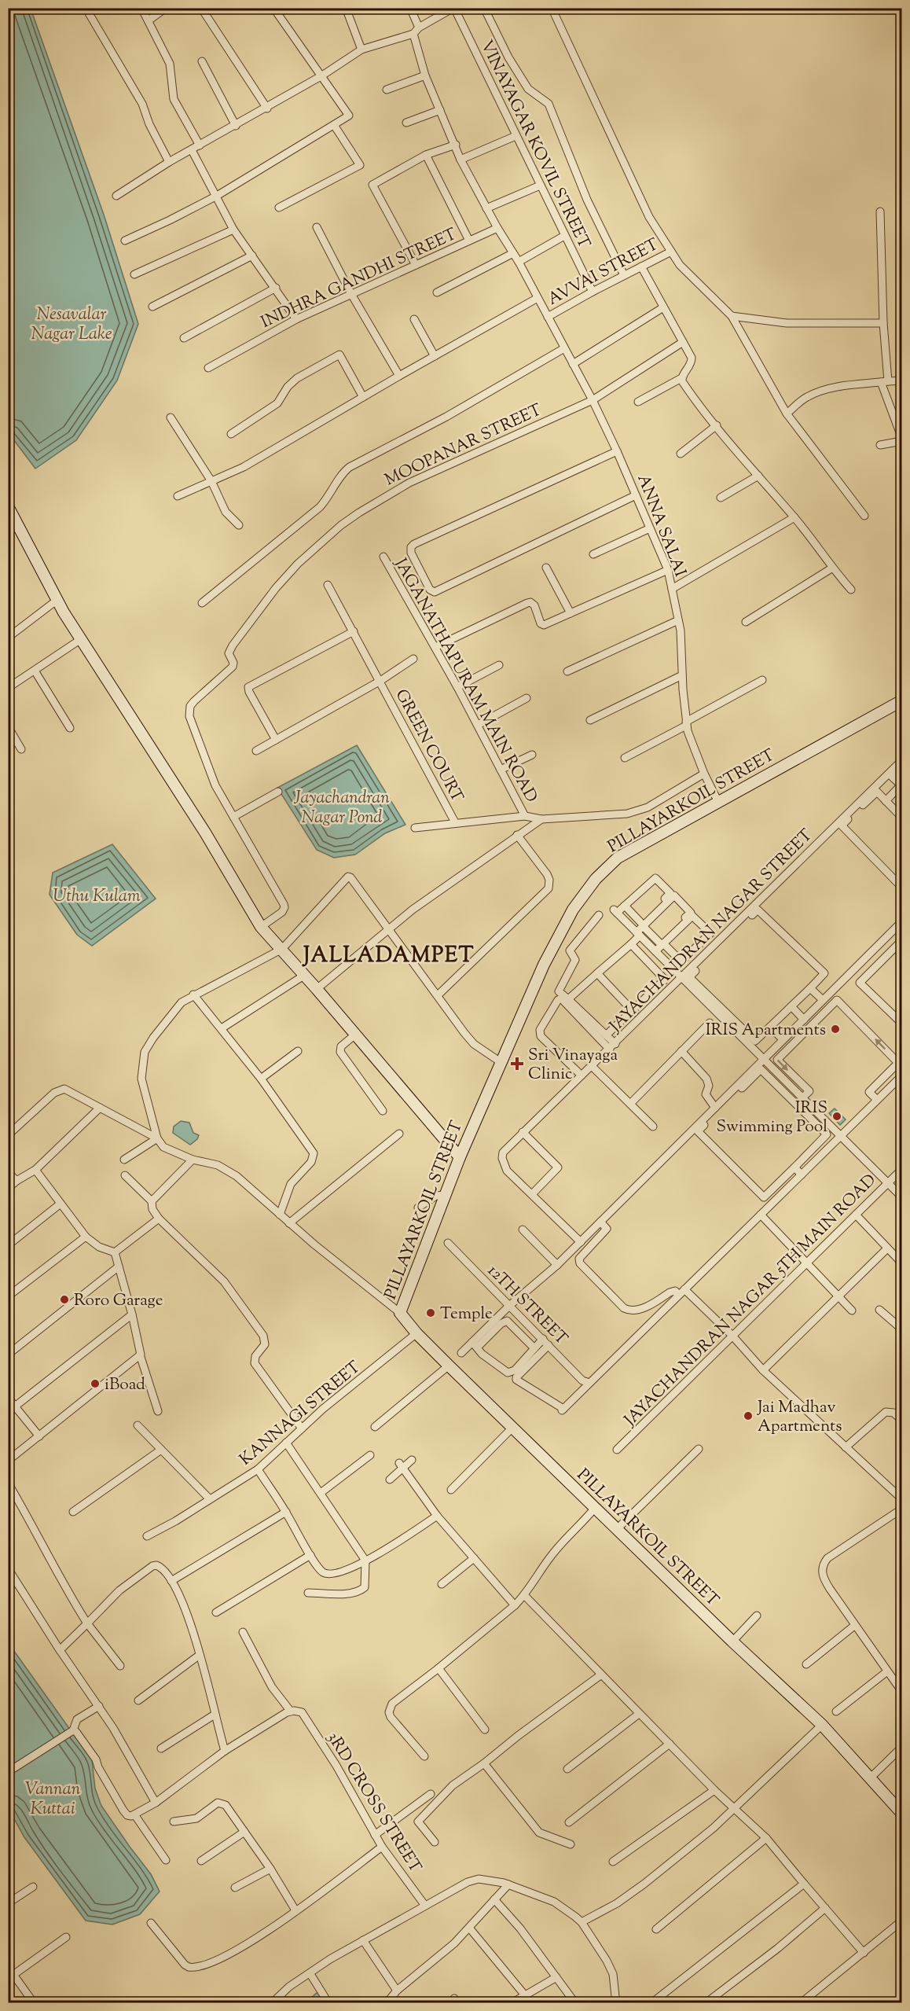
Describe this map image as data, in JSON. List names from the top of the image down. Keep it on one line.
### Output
{"streets":{"street":["VINAYAGAR KOVIL STREET","AVVAI STREET","INDHRA GANDHI STREET","MOOPANAR STREET","ANNA SALAI","JAGANATHAPURAM MAIN ROAD","GREEN COURT","PILLAYARKOIL STREET","JAYACHANDRAN NAGAR STREET","JAYACHANDRAN NAGAR 5TH MAIN ROAD","12TH STREET","KANNAGI STREET","3RD CROSS STREET"]},"crossings":[["VINAYAGAR KOVIL STREET","AVVAI STREET"],["AVVAI STREET","ANNA SALAI"],["INDHRA GANDHI STREET","ANNA SALAI"],["MOOPANAR STREET","ANNA SALAI"],["ANNA SALAI","PILLAYARKOIL STREET"],["PILLAYARKOIL STREET","KANNAGI STREET"]],"districts":["JALLADAMPET"],"water":["Nesavalar Nagar Lake","Jayachandran Nagar Pond","Uthu Kulam","Vannan Kuttai"],"places":{"other":["IRIS Apartments","IRIS Swimming Pool","Roro Garage","Temple","iBoad","Jai Madhav Apartments"],"health":["Sri Vinayaga Clinic"]}}
